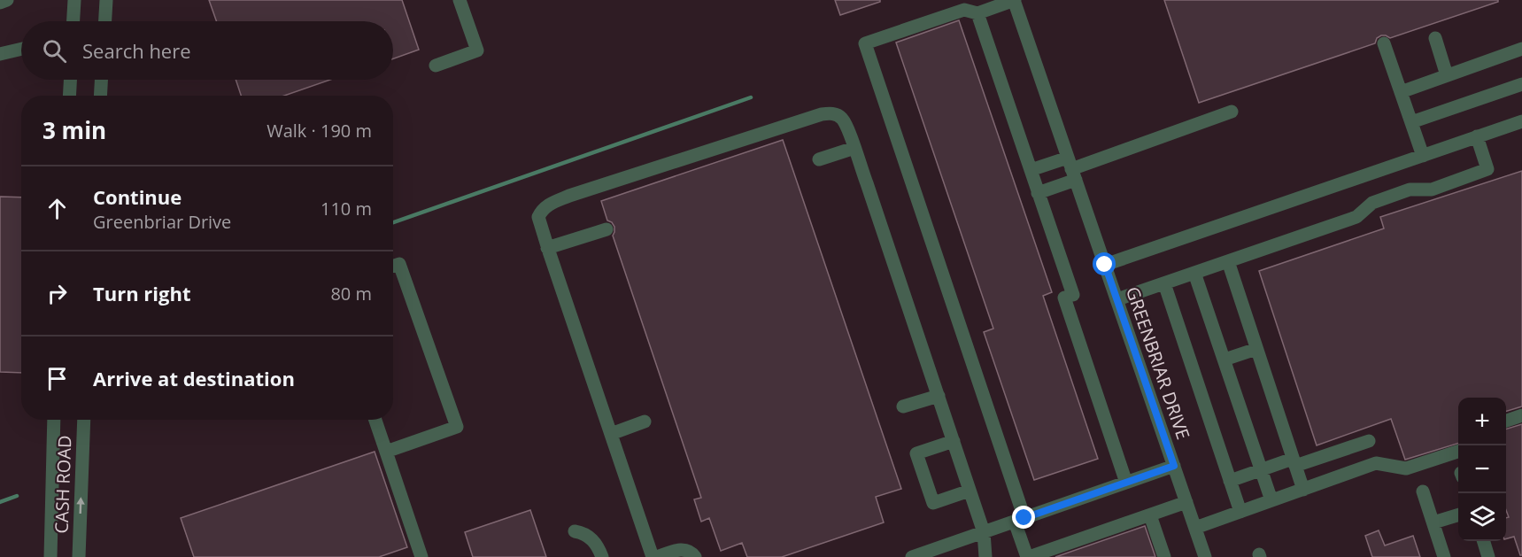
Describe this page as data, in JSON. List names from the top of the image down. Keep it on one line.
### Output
{"streets":{"street":["GREENBRIAR DRIVE","CASH ROAD"]},"page":{"search":"Search here","heading":["3 min","Walk · 190 m"],"list":[["Continue","Greenbriar Drive","110 m"],["Turn right","80 m"],"Arrive at destination"],"map_buttons":["+","−"]}}
